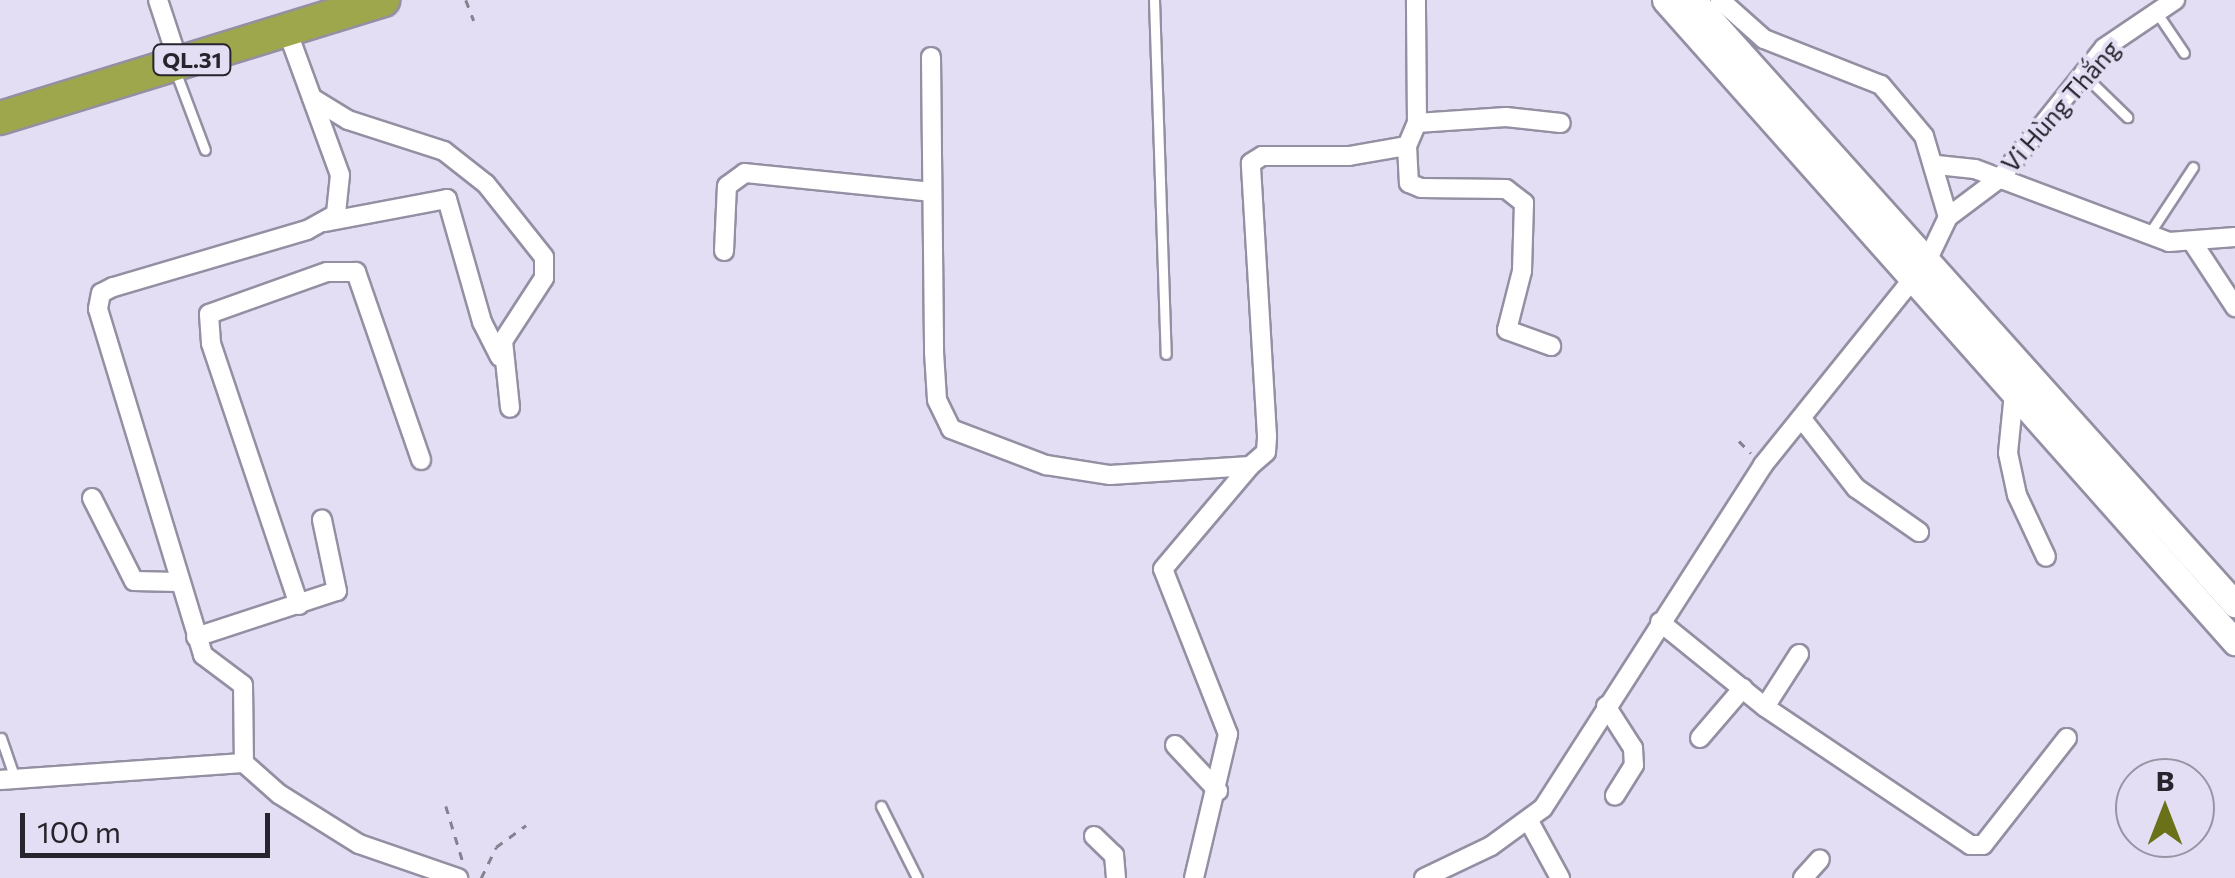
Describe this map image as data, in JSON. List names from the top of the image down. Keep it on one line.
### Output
{"streets":{"highway":["QL.31"],"street":["Vi Hùng Thắng"]},"scale_bar":"100 m","north":"top"}
